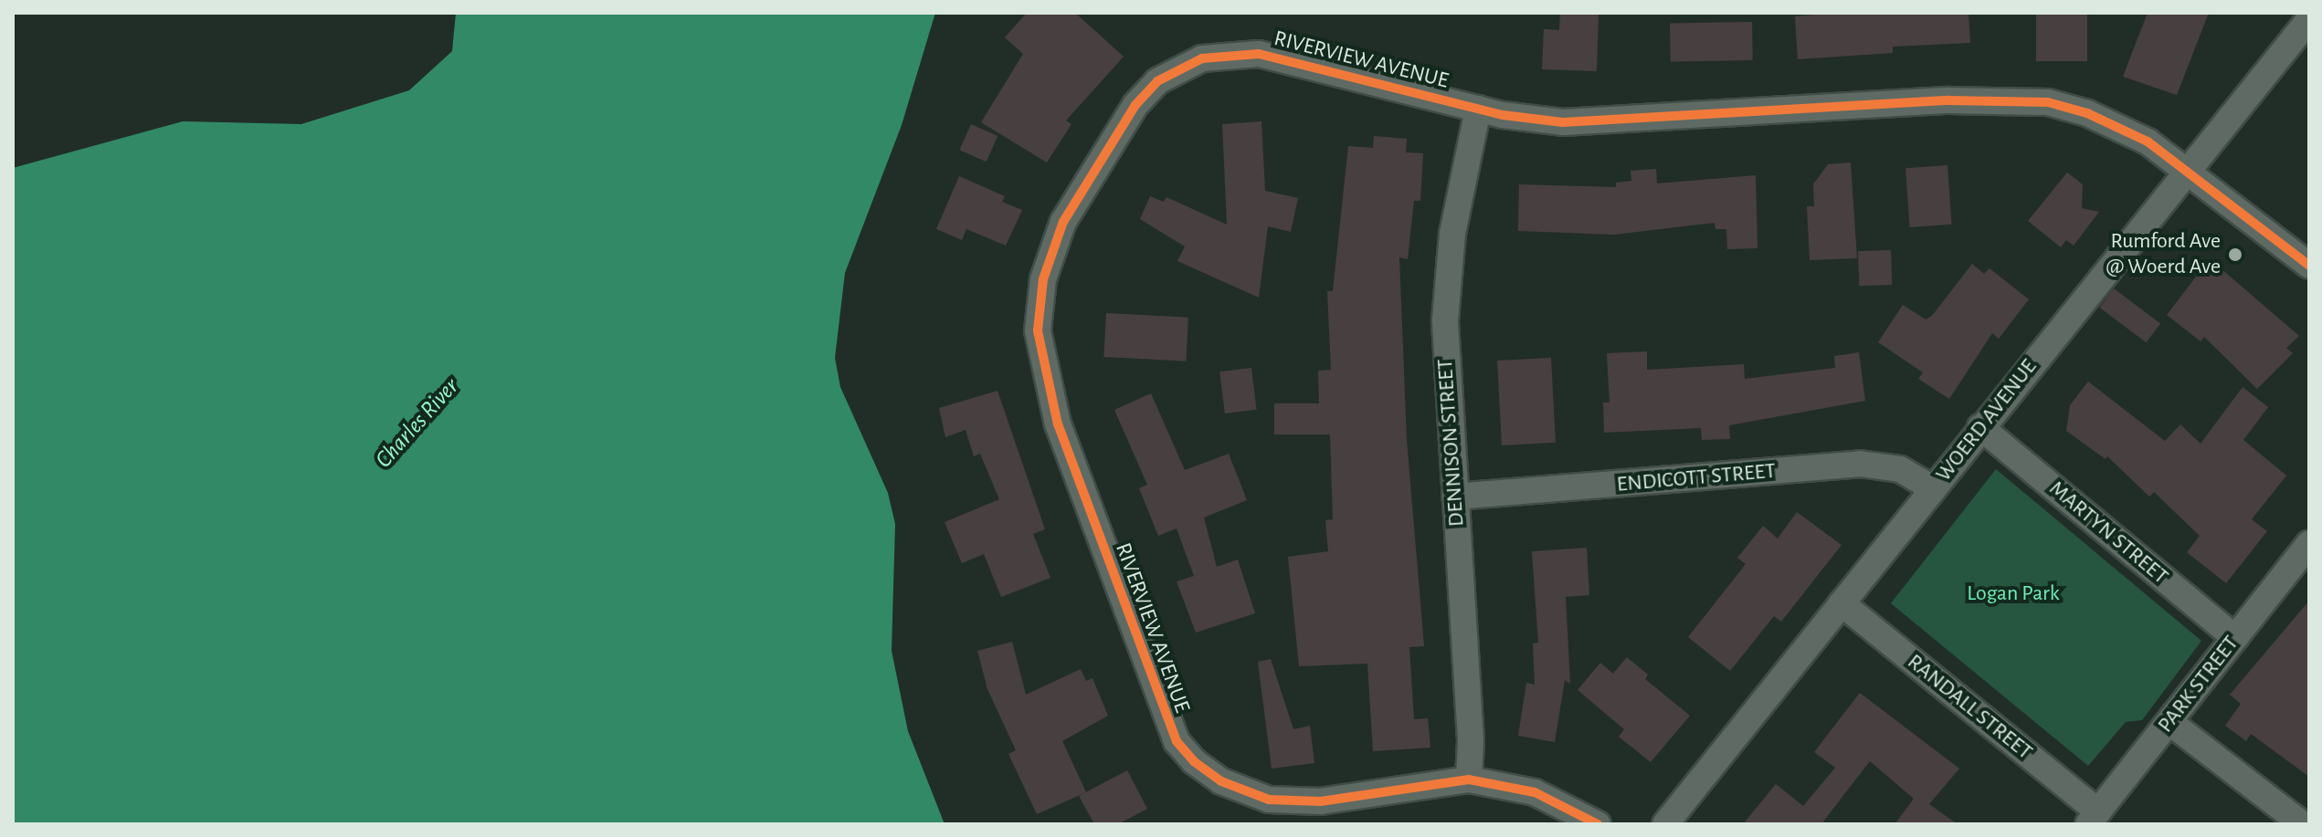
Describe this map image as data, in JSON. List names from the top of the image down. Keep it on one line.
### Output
{"streets":{"street":["RIVERVIEW AVENUE","WOERD AVENUE","DENNISON STREET","ENDICOTT STREET","MARTYN STREET","PARK STREET","RANDALL STREET"]},"crossings":[["RIVERVIEW AVENUE","WOERD AVENUE"],["RIVERVIEW AVENUE","DENNISON STREET"],["WOERD AVENUE","ENDICOTT STREET"],["WOERD AVENUE","MARTYN STREET"],["WOERD AVENUE","RANDALL STREET"],["DENNISON STREET","ENDICOTT STREET"],["MARTYN STREET","PARK STREET"],["PARK STREET","RANDALL STREET"]],"water":["Charles River"],"parks":["Logan Park"],"places":["Rumford Ave @ Woerd Ave"]}
